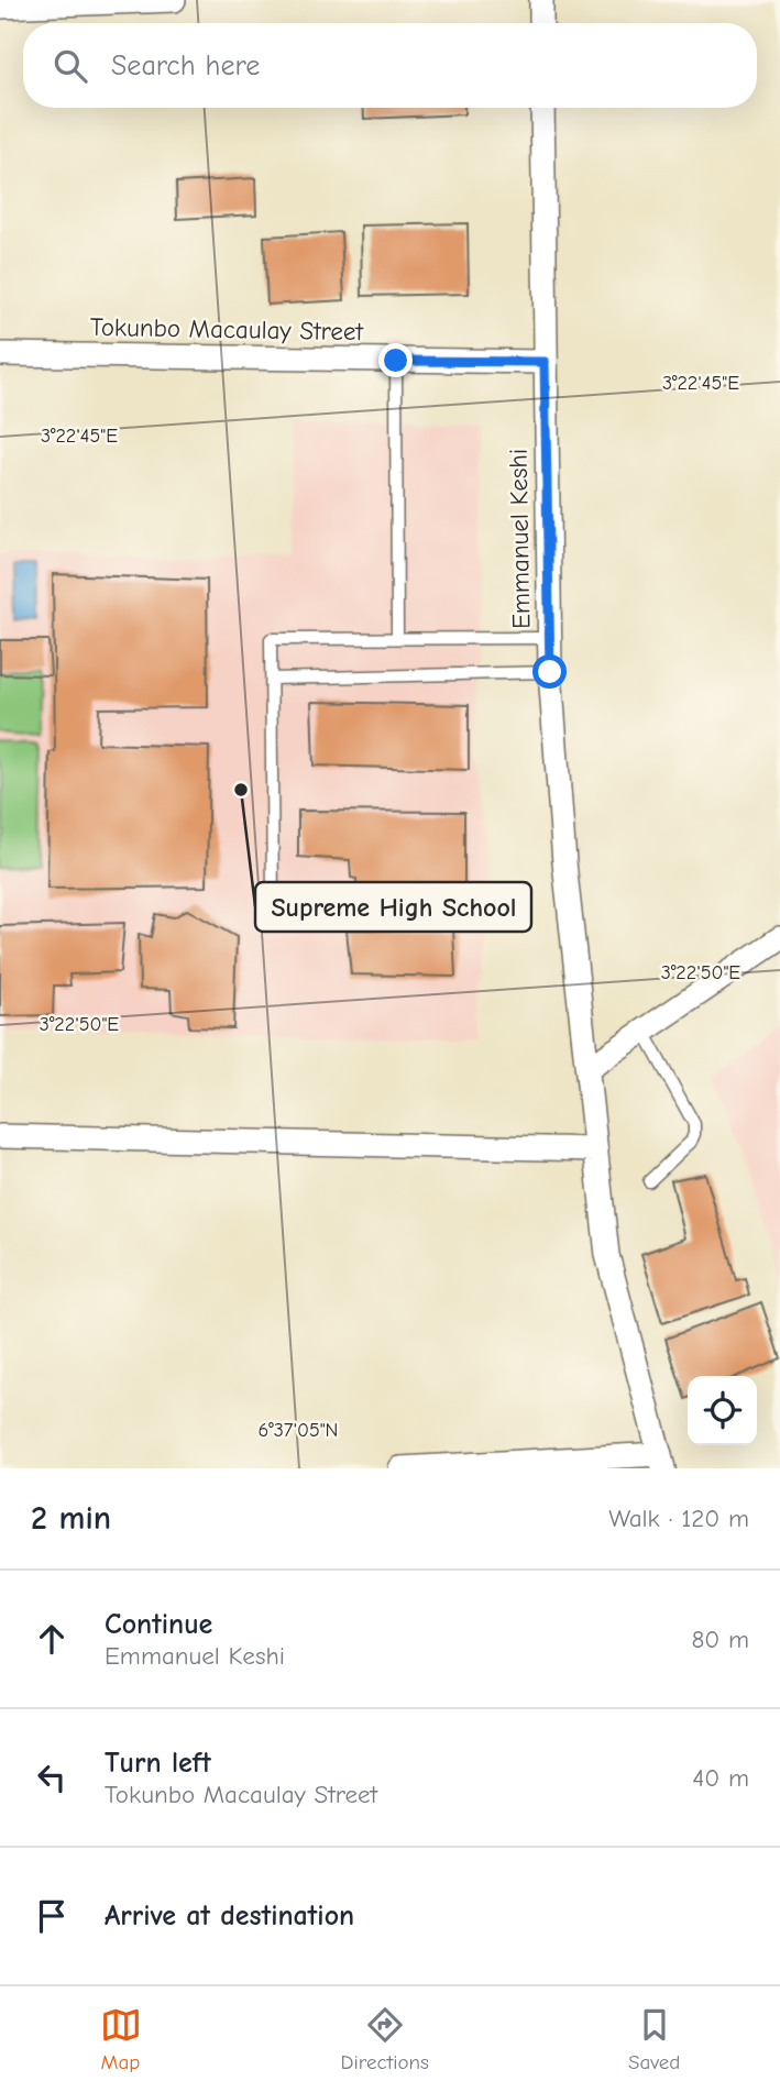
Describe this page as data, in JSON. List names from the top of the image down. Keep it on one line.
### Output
{"streets":{"street":["Tokunbo Macaulay Street","Emmanuel Keshi"]},"crossings":[["Tokunbo Macaulay Street","Emmanuel Keshi"]],"places":["Supreme High School"],"page":{"search":"Search here","heading":["2 min","Walk · 120 m"],"list":[["Continue","Emmanuel Keshi","80 m"],["Turn left","Tokunbo Macaulay Street","40 m"],"Arrive at destination"],"nav":["Map","Directions","Saved"]},"coordinates":["3°22'45\"E","3°22'50\"E","6°37'05\"N"]}
